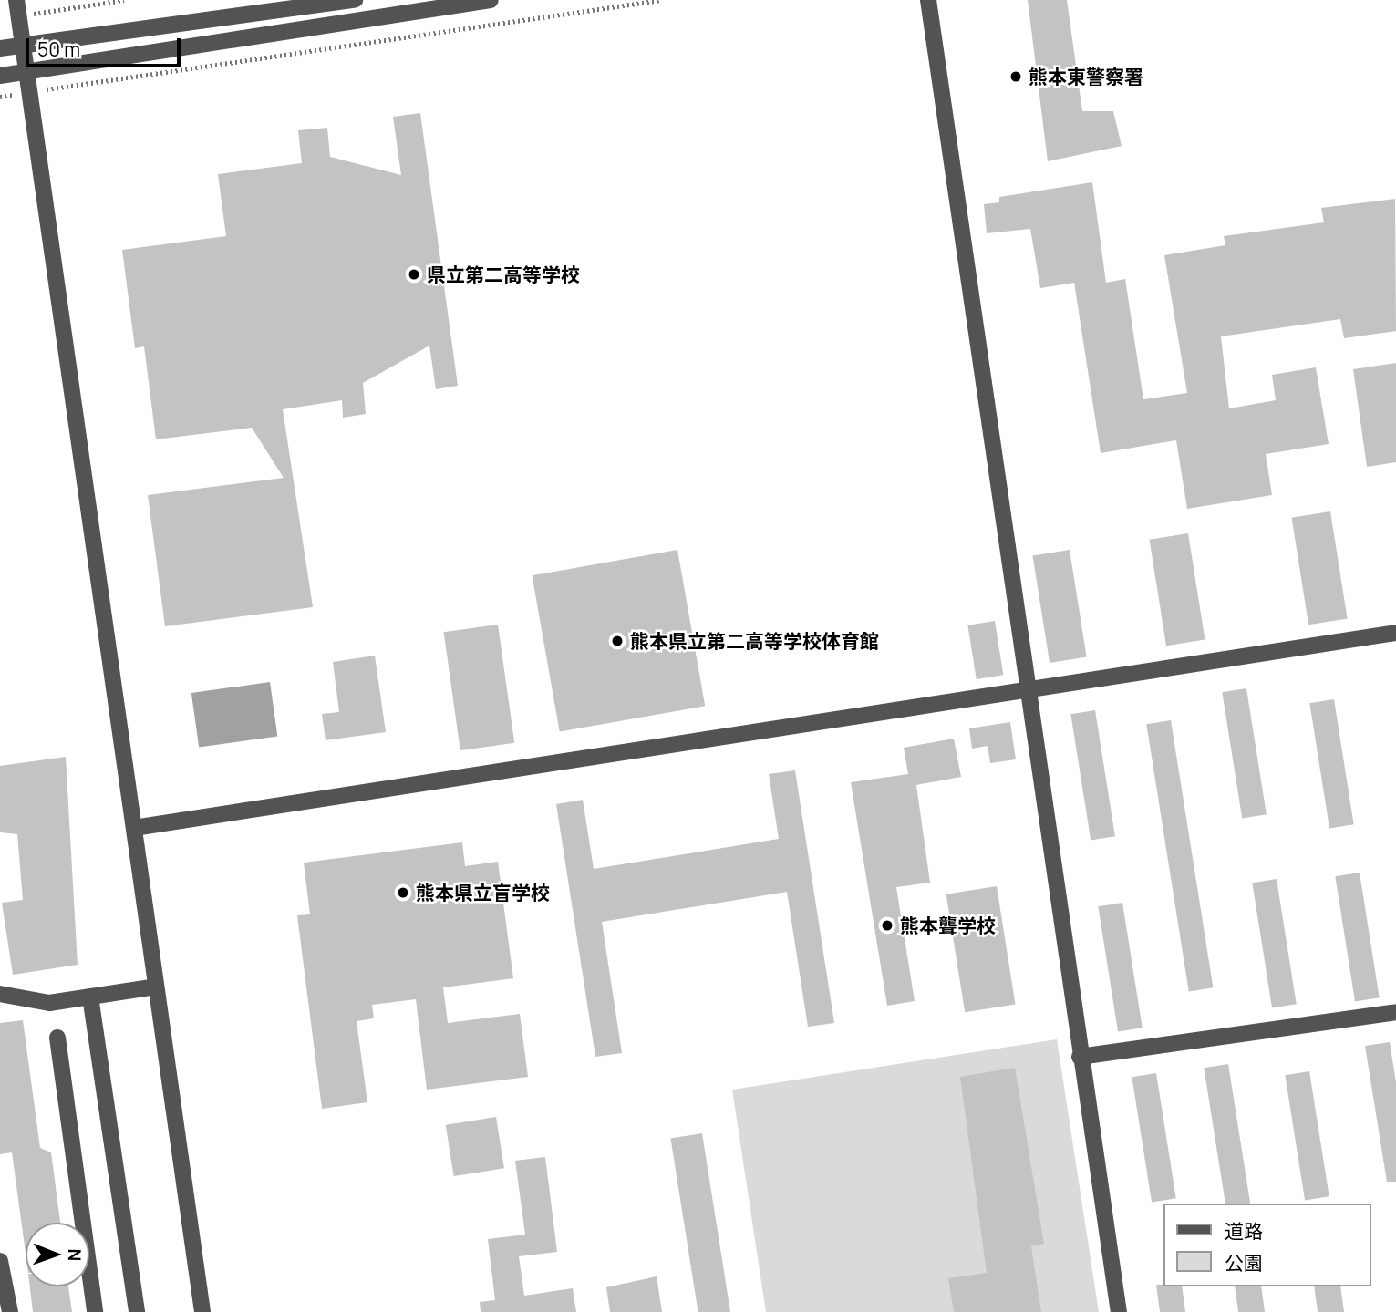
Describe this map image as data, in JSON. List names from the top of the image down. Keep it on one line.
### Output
{"places":["熊本東警察署","県立第二高等学校","熊本県立第二高等学校体育館","熊本県立盲学校","熊本聾学校"],"legend":["道路","公園"],"scale_bar":"50 m","north":"right"}
